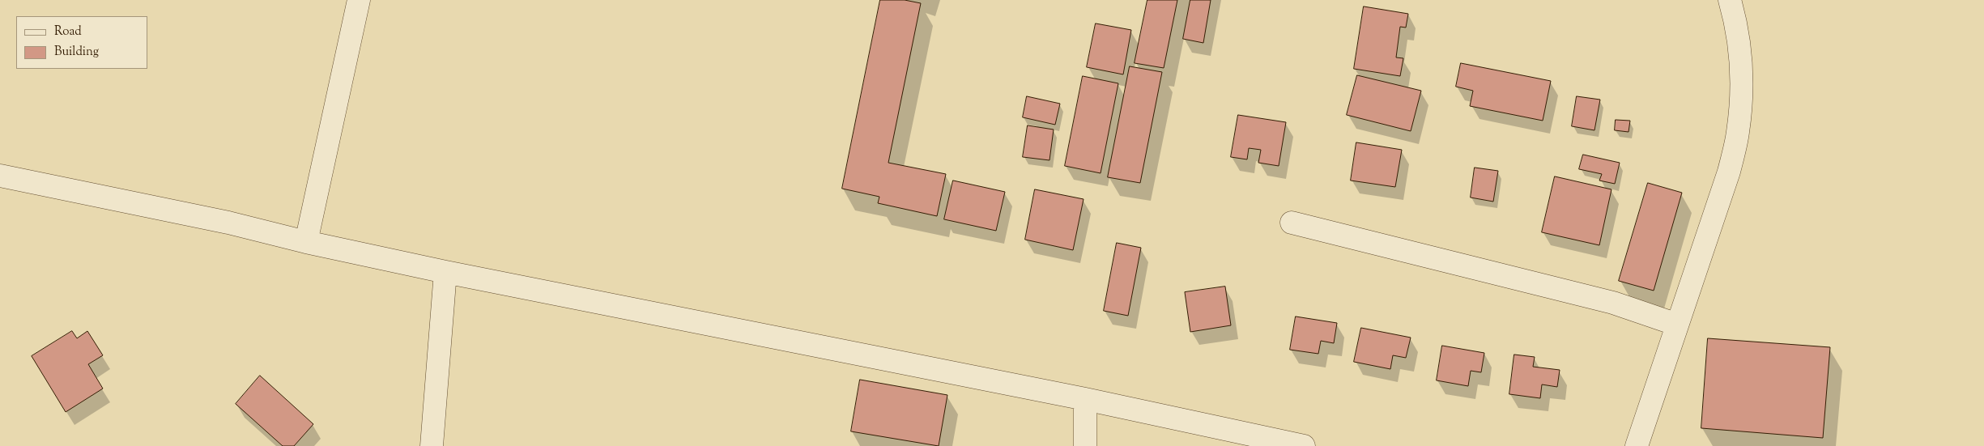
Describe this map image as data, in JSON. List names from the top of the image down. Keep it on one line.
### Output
{"legend":["Road","Building"]}
